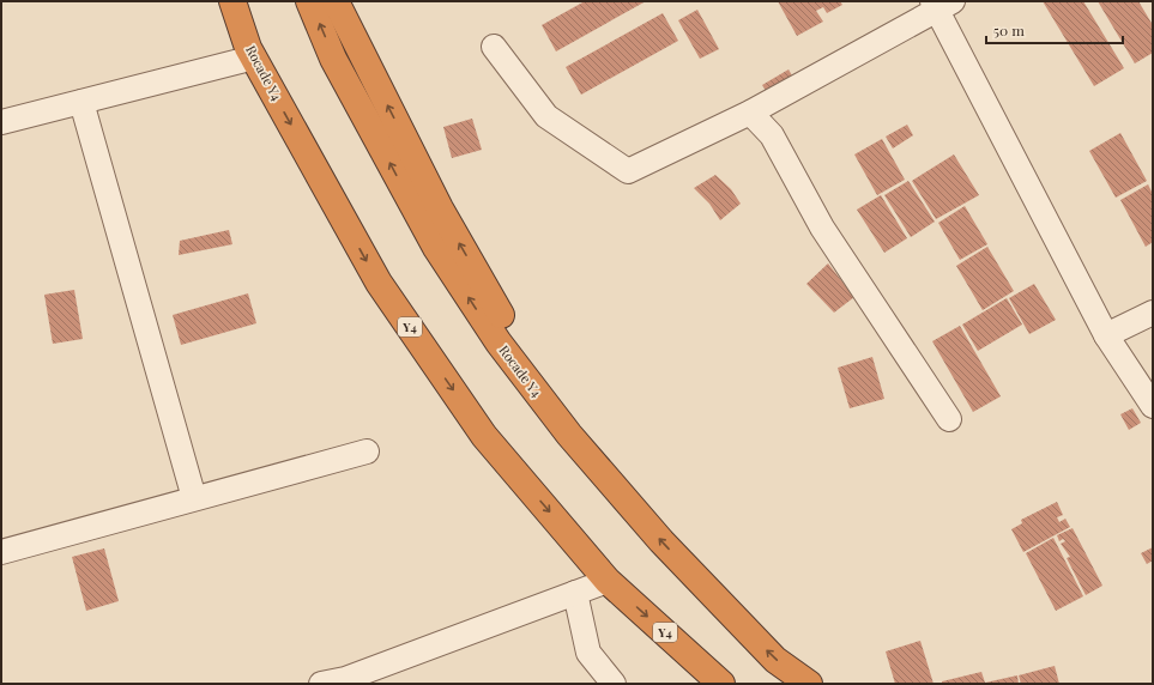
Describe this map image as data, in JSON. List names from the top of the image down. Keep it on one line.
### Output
{"streets":{"highway":["Rocade Y4","Y4"]},"scale_bar":"50 m"}
